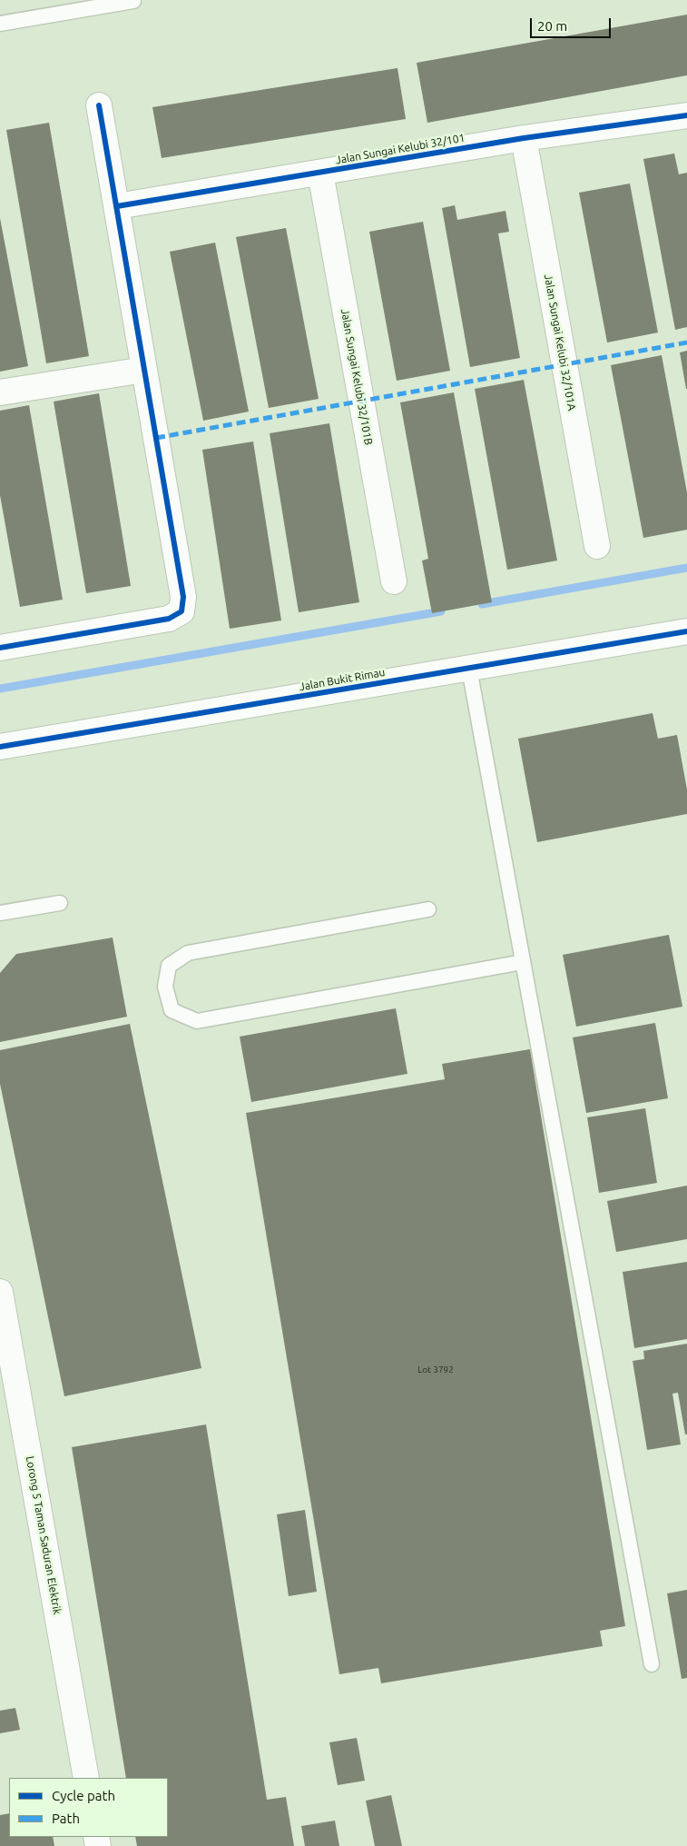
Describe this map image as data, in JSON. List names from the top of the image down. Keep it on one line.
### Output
{"streets":{"street":["Jalan Sungai Kelubi 32/101","Jalan Sungai Kelubi 32/101A","Jalan Sungai Kelubi 32/101B","Jalan Bukit Rimau","Lorong 5 Taman Saduran Elektrik"]},"crossings":[["Jalan Sungai Kelubi 32/101","Jalan Sungai Kelubi 32/101A"],["Jalan Sungai Kelubi 32/101","Jalan Sungai Kelubi 32/101B"]],"house_numbers":["Lot 3792"],"legend":["Cycle path","Path"],"scale_bar":"20 m"}
